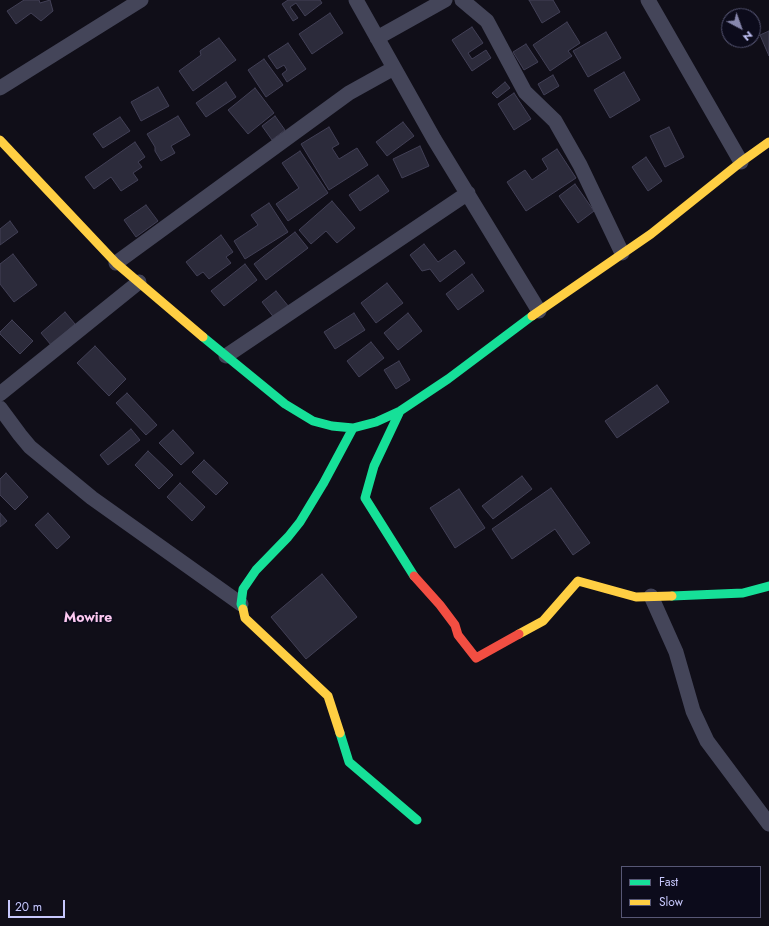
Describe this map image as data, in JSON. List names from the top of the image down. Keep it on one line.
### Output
{"districts":["Mowire"],"legend":["Fast","Slow"],"scale_bar":"20 m","north":"bottom right"}
